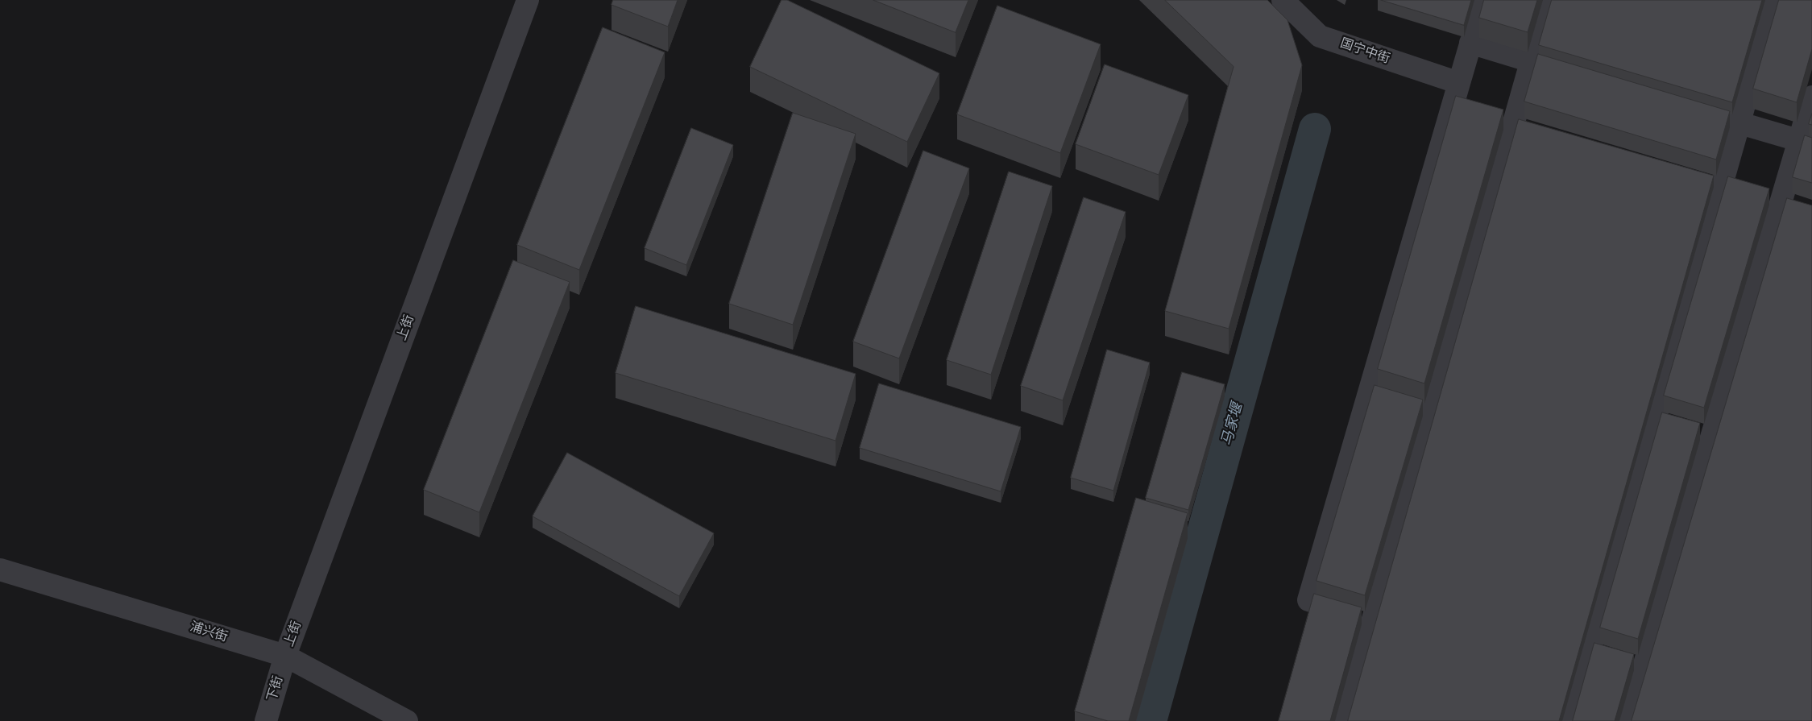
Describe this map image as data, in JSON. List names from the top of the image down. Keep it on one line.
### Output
{"streets":{"street":["国宁中街","上街","浦兴街","下街"]},"crossings":[["上街","浦兴街"],["上街","下街"],["浦兴街","下街"]],"water":["马家堰"]}
